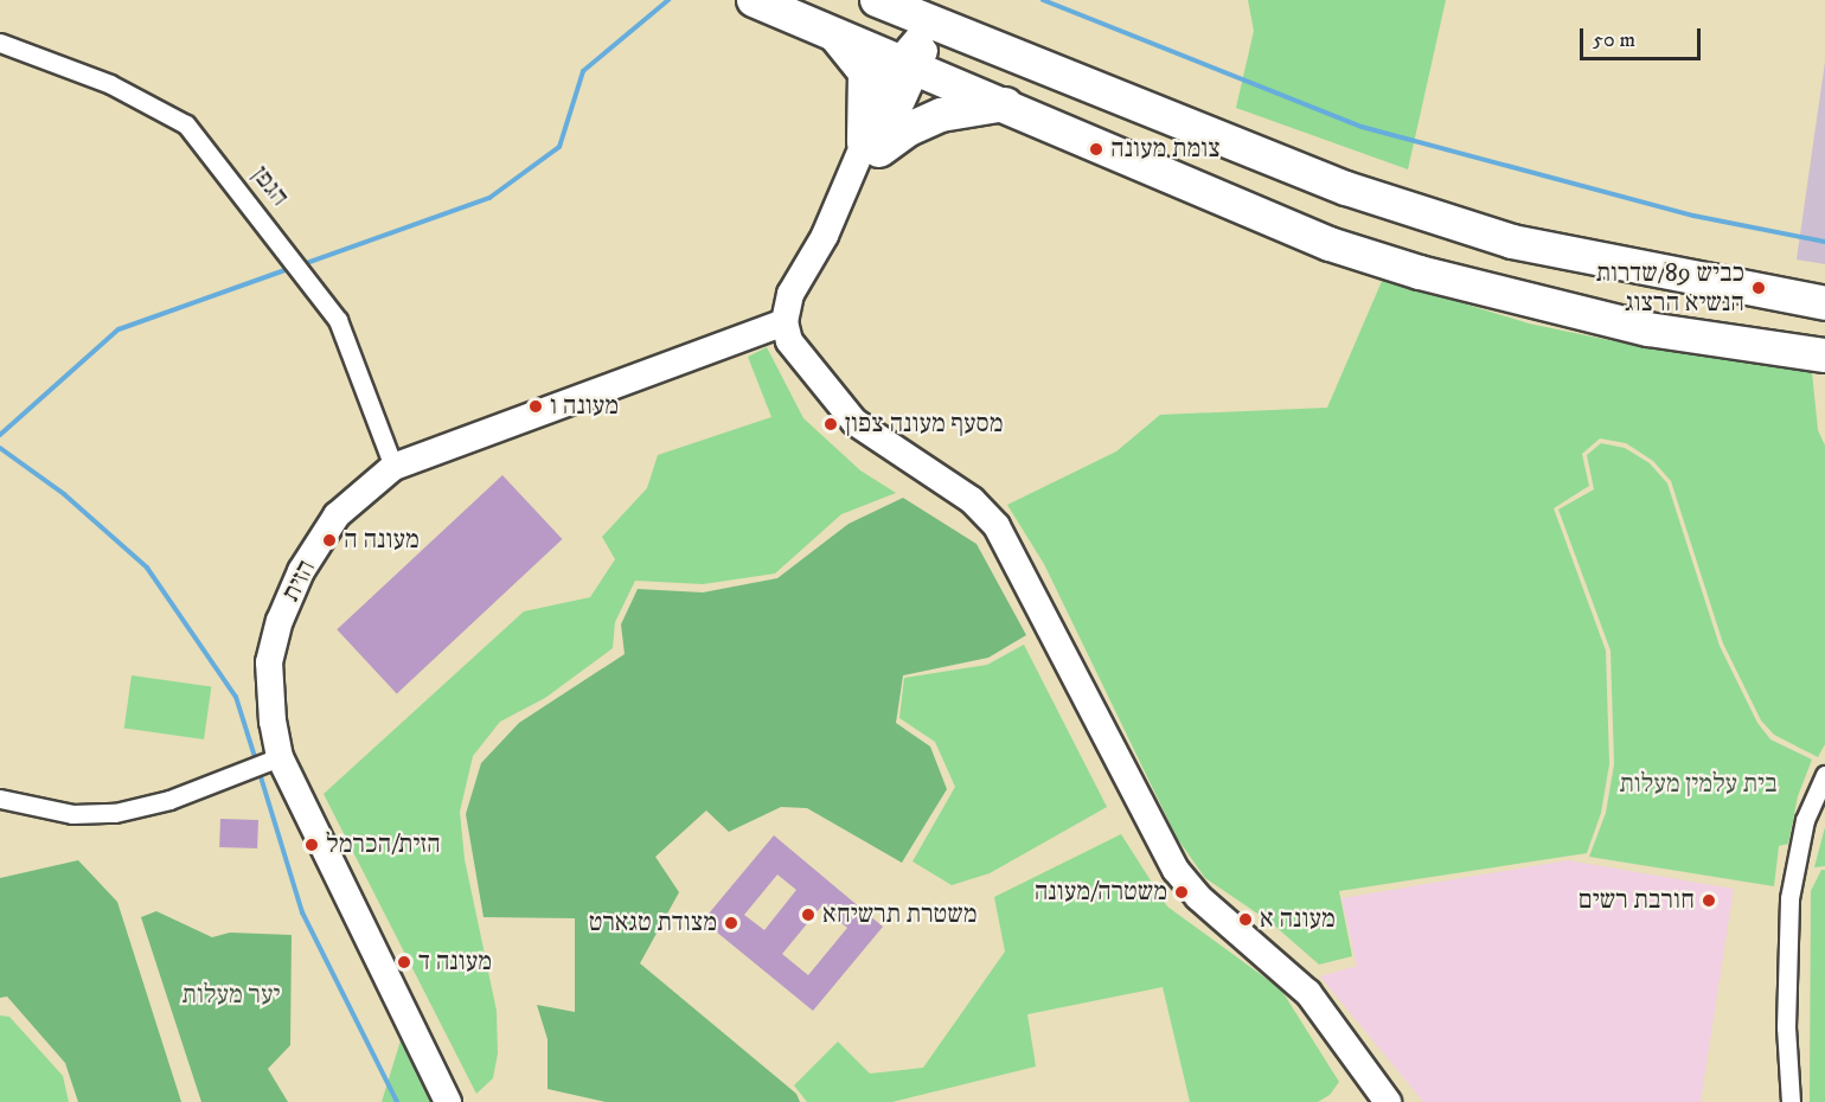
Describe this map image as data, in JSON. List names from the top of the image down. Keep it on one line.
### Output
{"streets":{"main road":["הזית"],"street":["הגפן"]},"crossings":[["הגפן","הזית"]],"parks":["בית עלמין מעלות","יער מעלות"],"places":["צומת מעונה","כביש 89/שדרות הנשיא הרצוג","מעונה ו","מסעף מעונה צפון","מעונה ה","הזית/הכרמל","משטרה/מעונה","חורבת רשים","משטרת תרשיחא","מעונה א","מצודת טגארט","מעונה ד"],"scale_bar":"50 m"}
